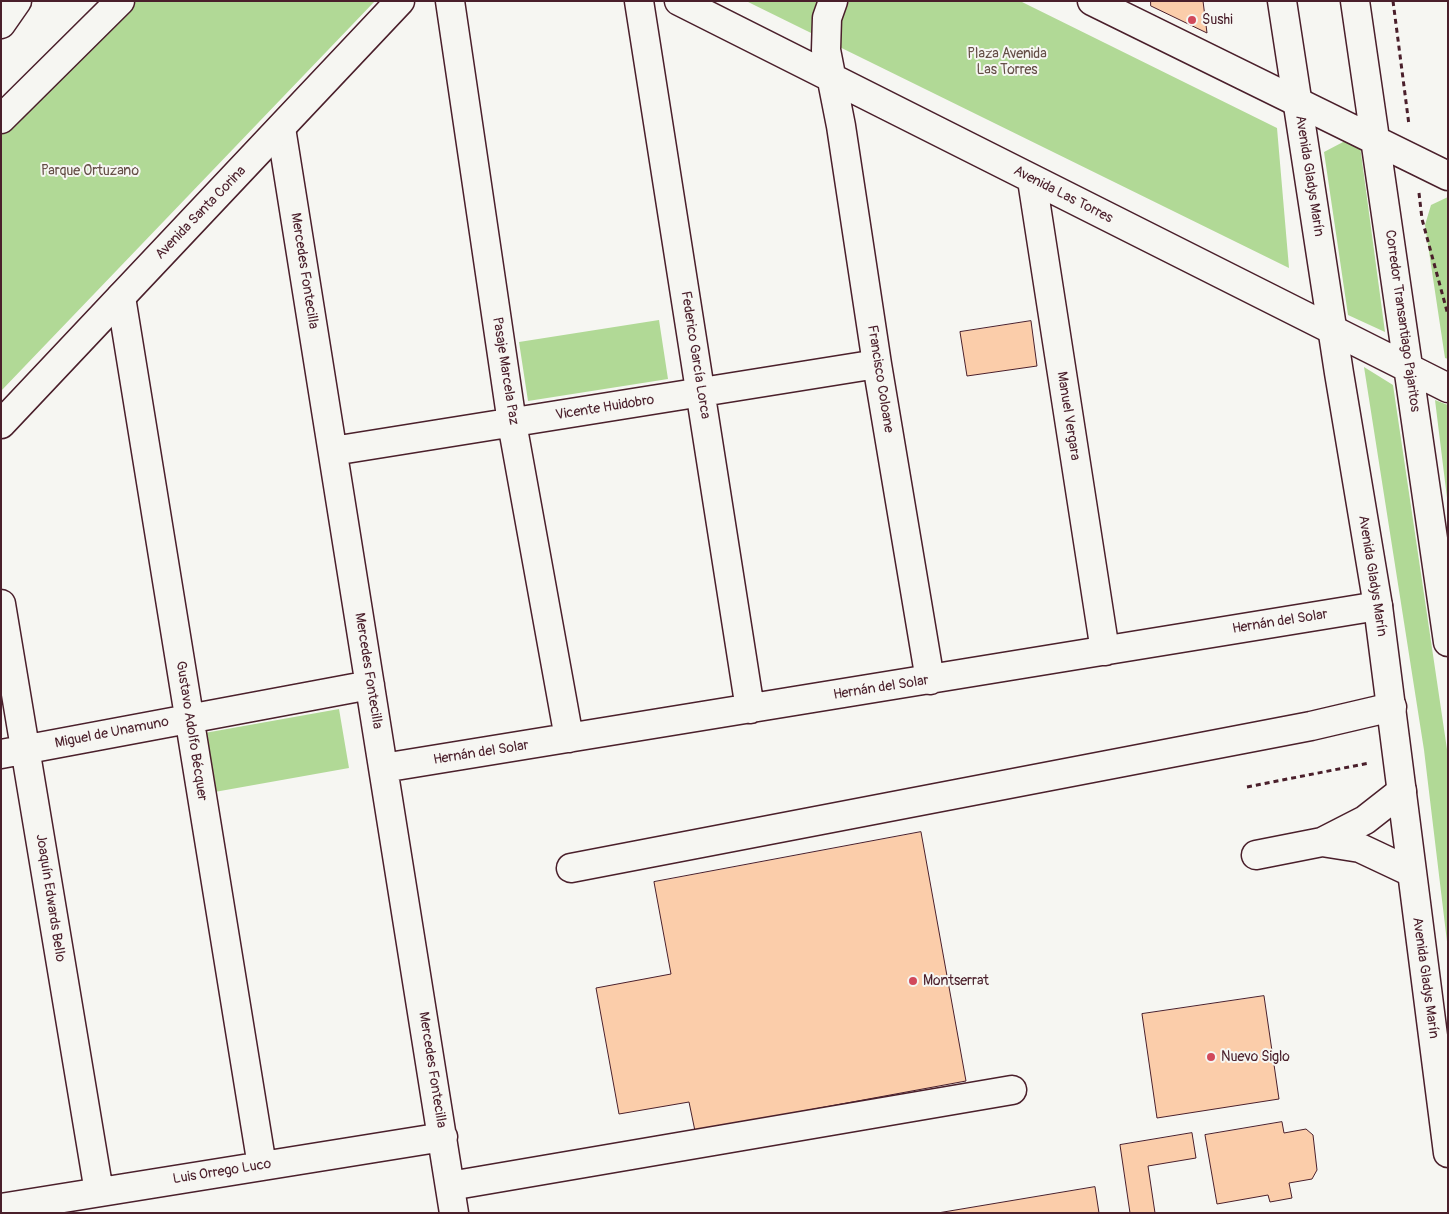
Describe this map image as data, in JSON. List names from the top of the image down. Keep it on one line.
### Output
{"streets":{"street":["Avenida Gladys Marín","Avenida Las Torres","Avenida Santa Corina","Mercedes Fontecilla","Corredor Transantiago Pajaritos","Federico García Lorca","Pasaje Marcela Paz","Francisco Coloane","Vicente Huidobro","Manuel Vergara","Hernán del Solar","Gustavo Adolfo Bécquer","Miguel de Unamuno","Joaquín Edwards Bello","Luis Orrego Luco"]},"crossings":[["Avenida Gladys Marín","Avenida Las Torres"],["Avenida Gladys Marín","Hernán del Solar"],["Avenida Las Torres","Corredor Transantiago Pajaritos"],["Avenida Las Torres","Francisco Coloane"],["Avenida Las Torres","Manuel Vergara"],["Avenida Santa Corina","Mercedes Fontecilla"],["Avenida Santa Corina","Gustavo Adolfo Bécquer"],["Mercedes Fontecilla","Vicente Huidobro"],["Mercedes Fontecilla","Hernán del Solar"],["Mercedes Fontecilla","Miguel de Unamuno"],["Mercedes Fontecilla","Luis Orrego Luco"],["Federico García Lorca","Vicente Huidobro"],["Federico García Lorca","Hernán del Solar"],["Pasaje Marcela Paz","Vicente Huidobro"],["Pasaje Marcela Paz","Hernán del Solar"],["Francisco Coloane","Vicente Huidobro"],["Francisco Coloane","Hernán del Solar"],["Manuel Vergara","Hernán del Solar"],["Gustavo Adolfo Bécquer","Miguel de Unamuno"],["Gustavo Adolfo Bécquer","Luis Orrego Luco"],["Miguel de Unamuno","Joaquín Edwards Bello"],["Joaquín Edwards Bello","Luis Orrego Luco"]],"parks":["Plaza Avenida Las Torres","Parque Ortuzano"],"places":["Sushi","Montserrat","Nuevo Siglo"]}
